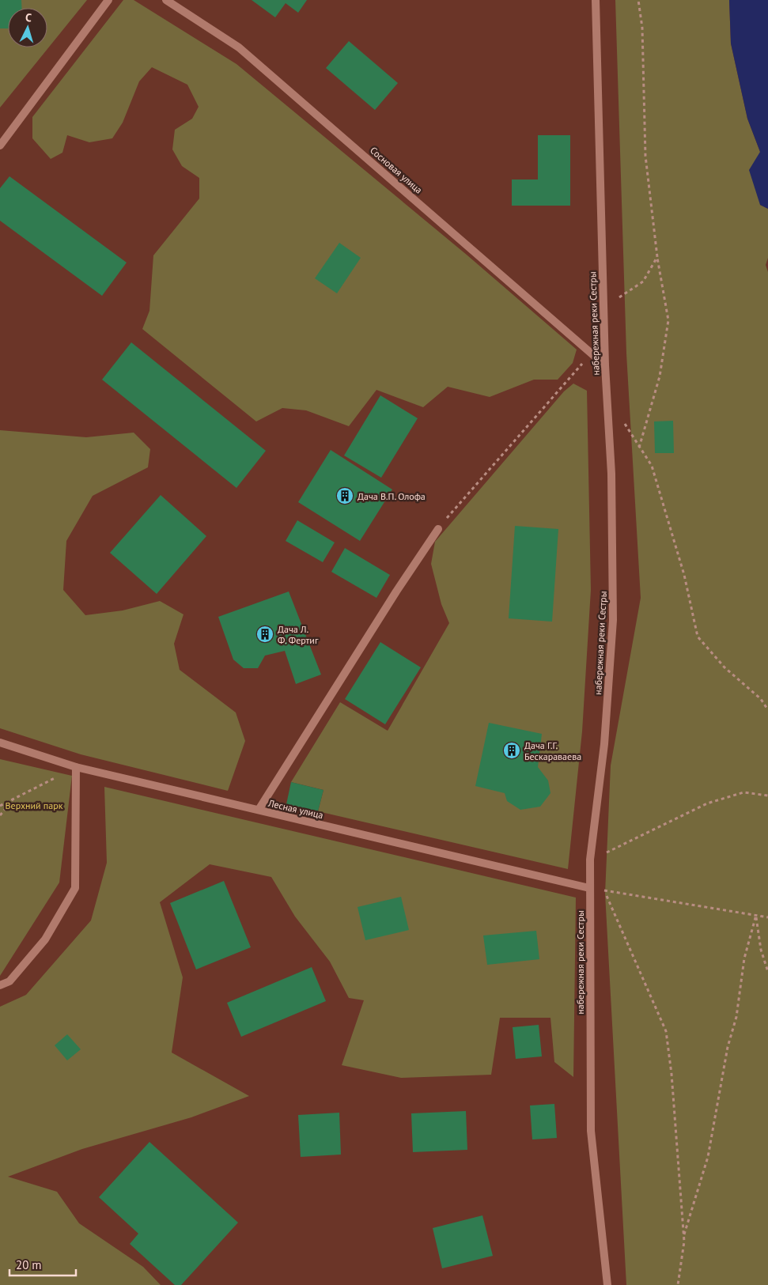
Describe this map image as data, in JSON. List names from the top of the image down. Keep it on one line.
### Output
{"streets":{"street":["Сосновая улица","набережная реки Сестры","Лесная улица"]},"crossings":[["Сосновая улица","набережная реки Сестры"],["набережная реки Сестры","Лесная улица"]],"parks":["Верхний парк"],"places":{"building":["Дача В.П. Олофа","Дача Л. Ф. Фертиг","Дача Г.Г. Бескараваева"]},"scale_bar":"20 m","north":"top"}
